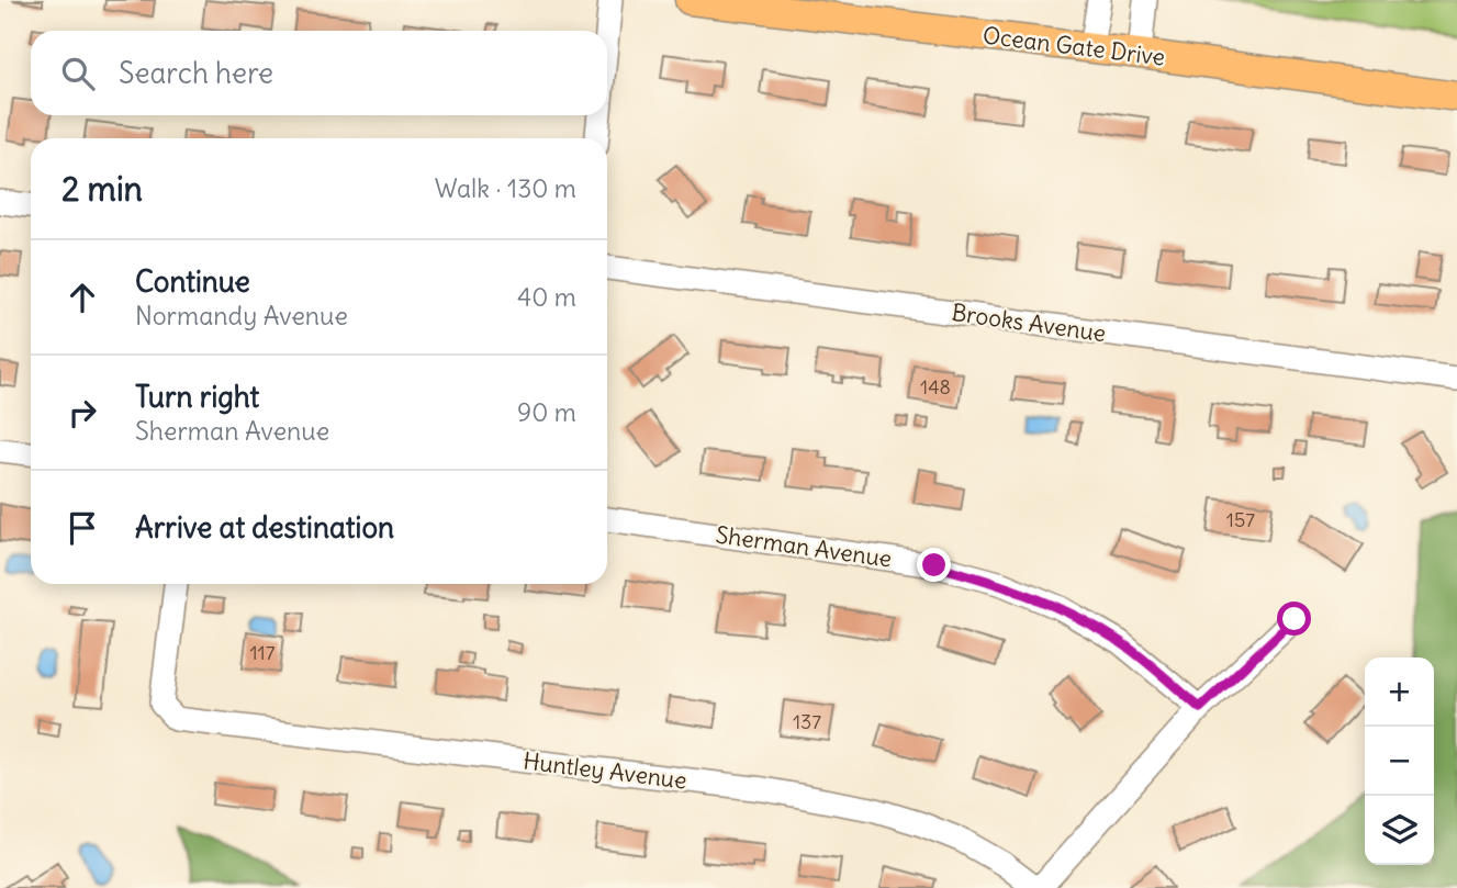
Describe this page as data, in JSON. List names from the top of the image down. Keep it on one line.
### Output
{"streets":{"main road":["Ocean Gate Drive"],"street":["Brooks Avenue","Sherman Avenue","Huntley Avenue"]},"house_numbers":["148","157","117","137"],"page":{"search":"Search here","heading":["2 min","Walk · 130 m"],"list":[["Continue","Normandy Avenue","40 m"],["Turn right","Sherman Avenue","90 m"],"Arrive at destination"],"map_buttons":["+","−"]}}
